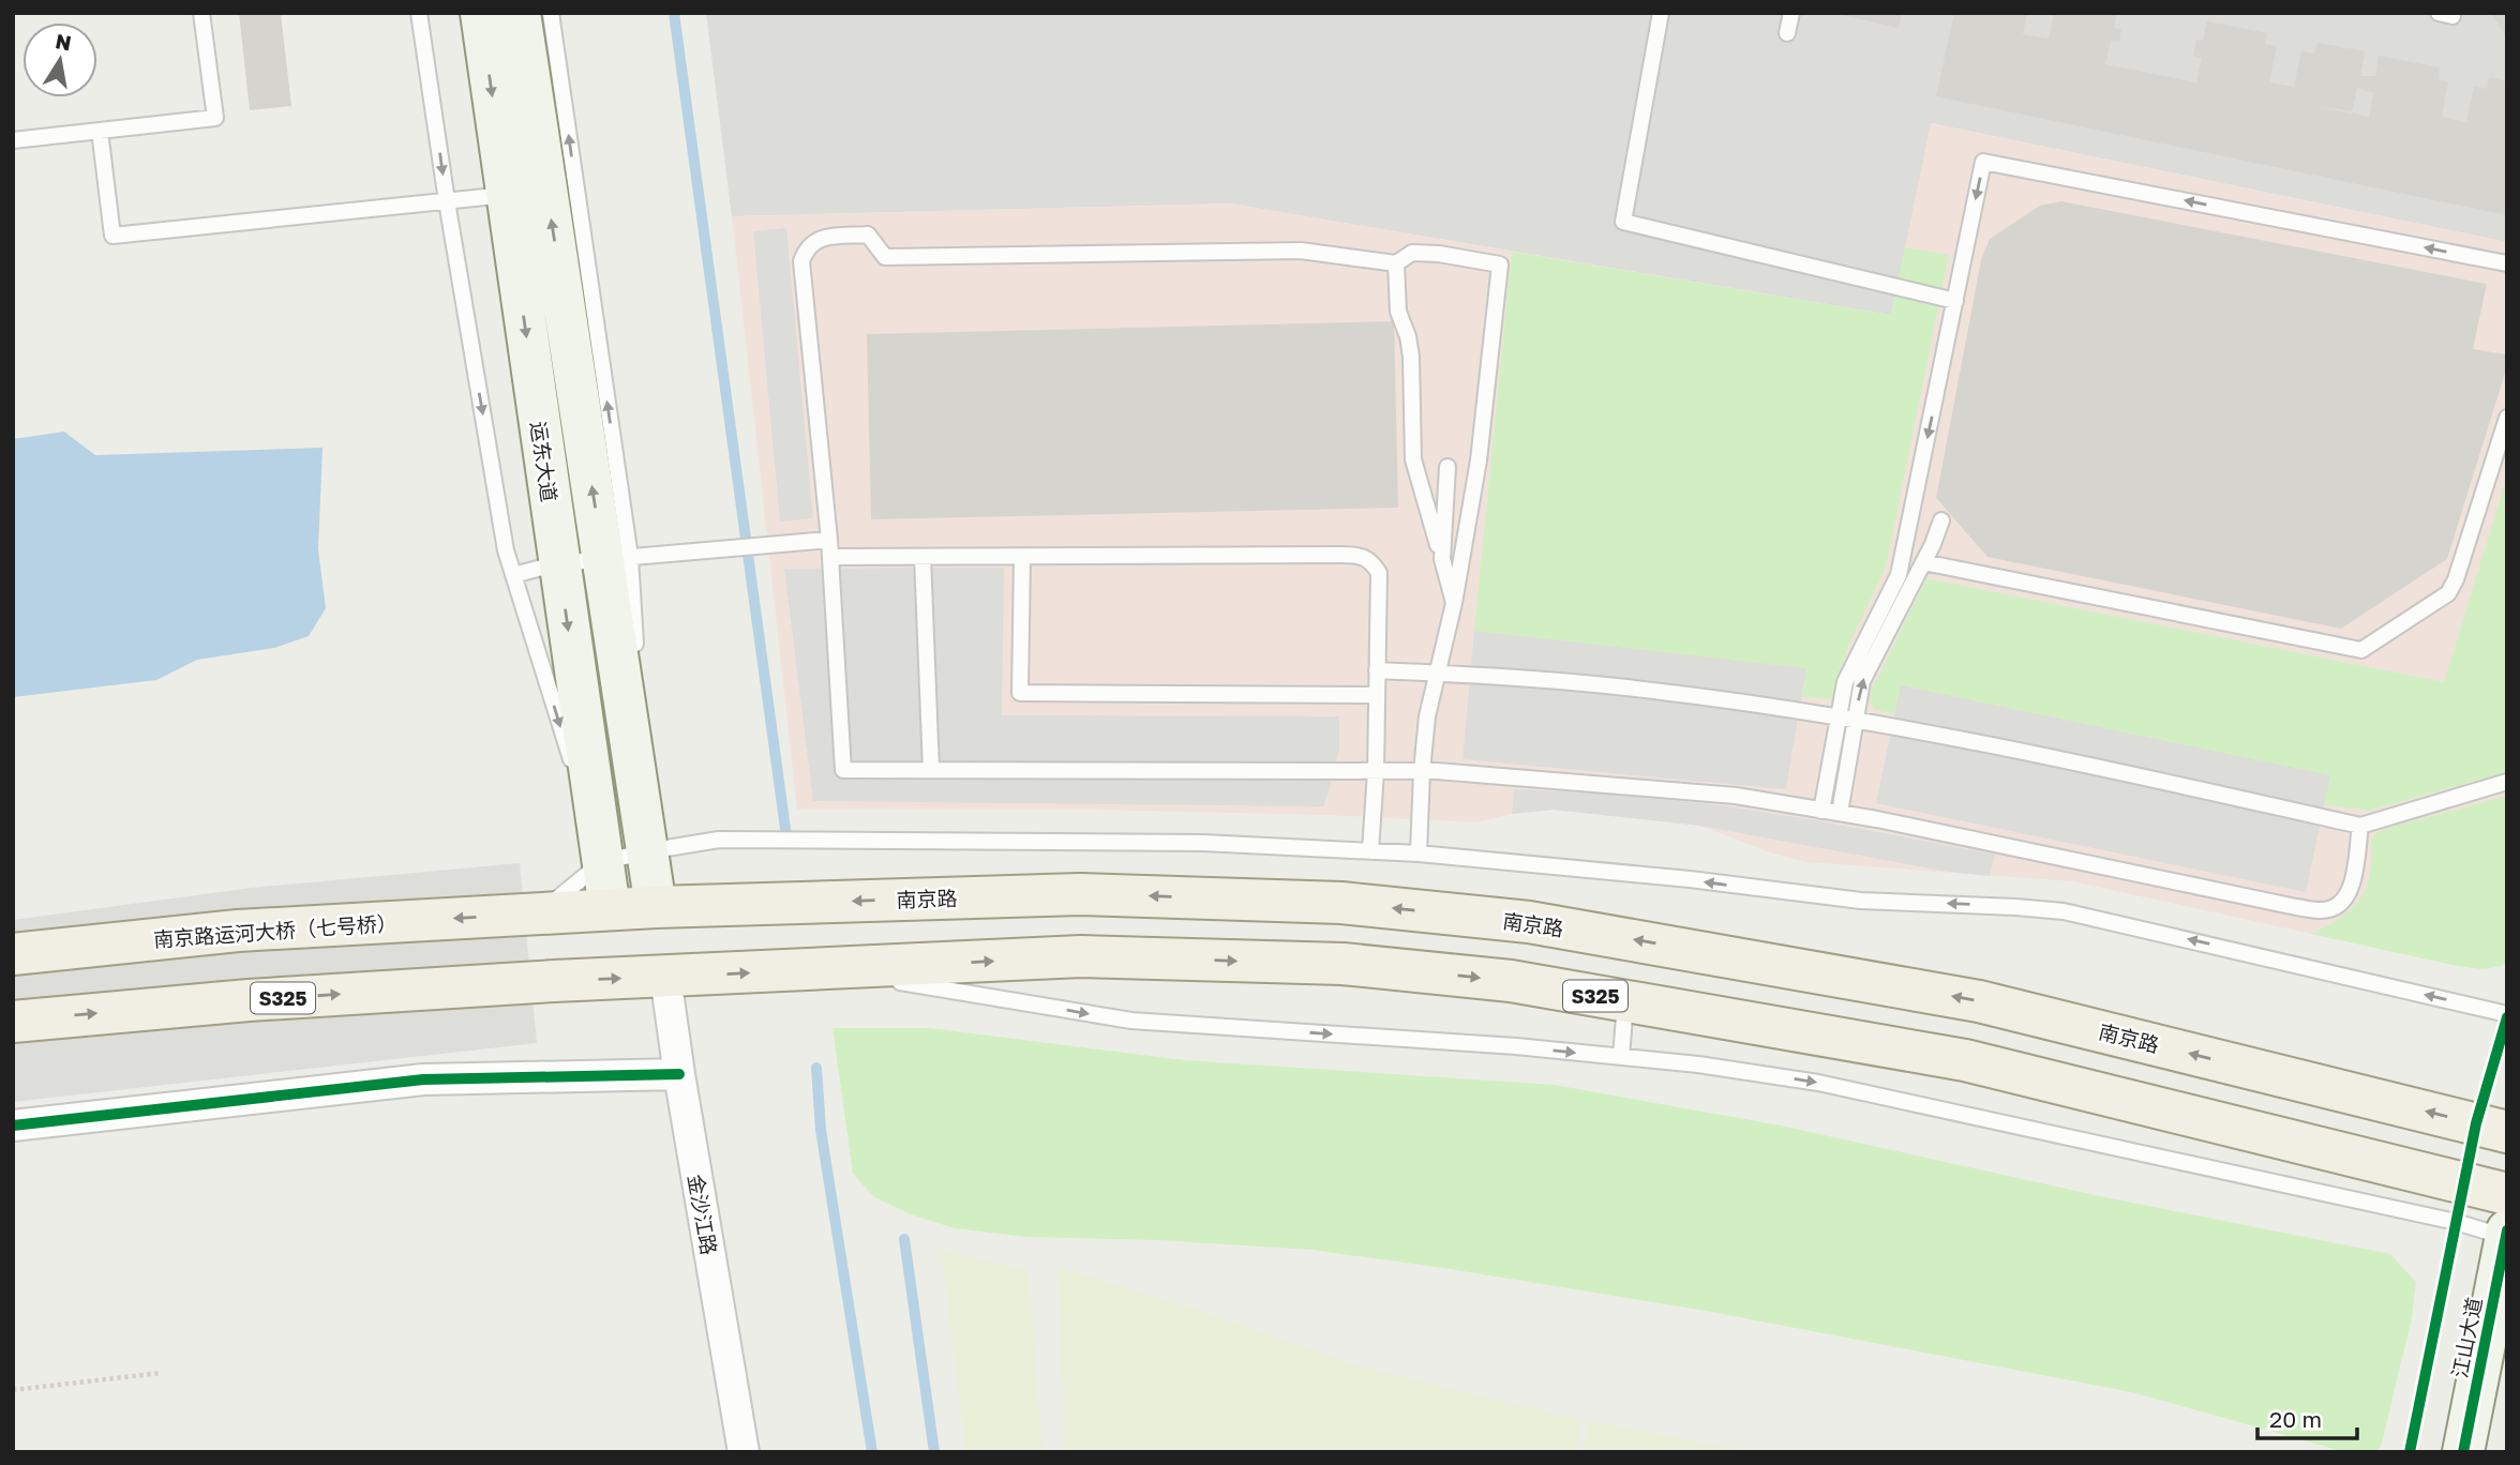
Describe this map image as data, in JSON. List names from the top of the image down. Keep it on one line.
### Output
{"streets":{"main road":["运东大道","南京路","南京路运河大桥（七号桥）","S325","江山大道"],"street":["金沙江路"]},"crossings":[["运东大道","南京路"],["南京路","南京路运河大桥（七号桥）"],["S325","金沙江路"]],"scale_bar":"20 m","north":"top"}
